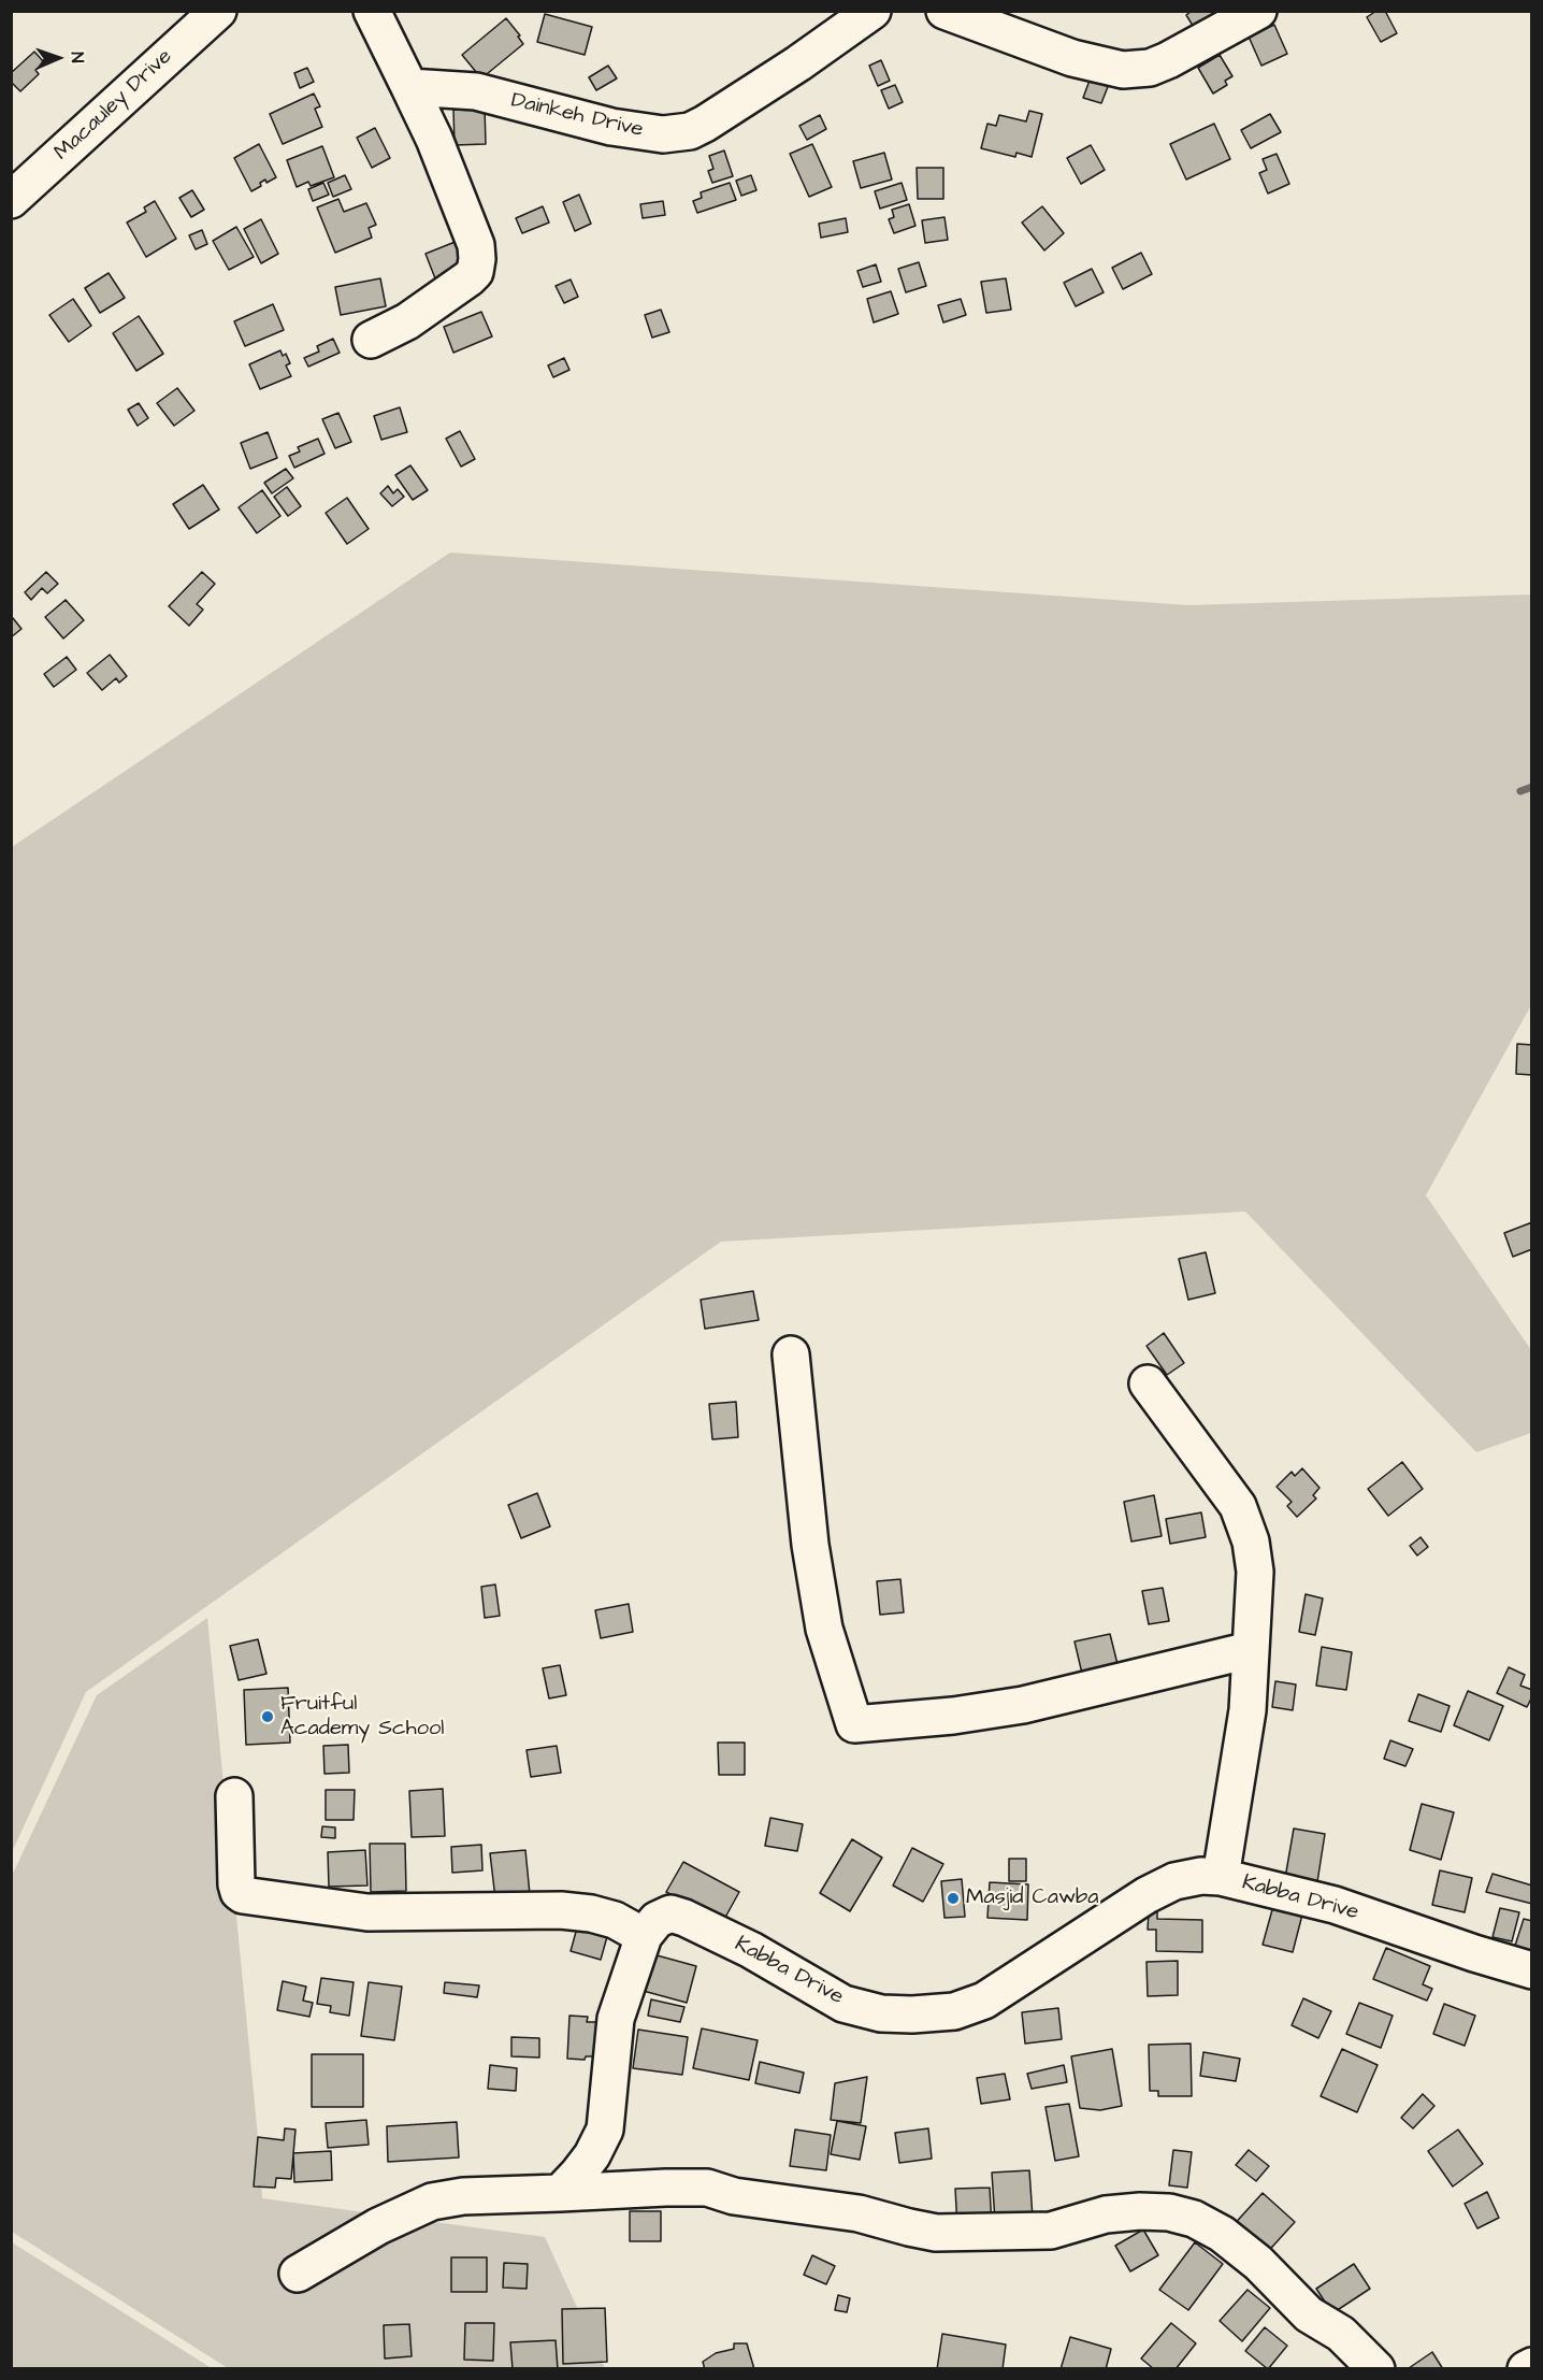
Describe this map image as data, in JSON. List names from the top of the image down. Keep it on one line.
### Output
{"streets":{"street":["Macauley Drive","Dainkeh Drive","Kabba Drive"]},"places":["Fruitful Academy School","Masjid Cawba"],"north":"right"}
